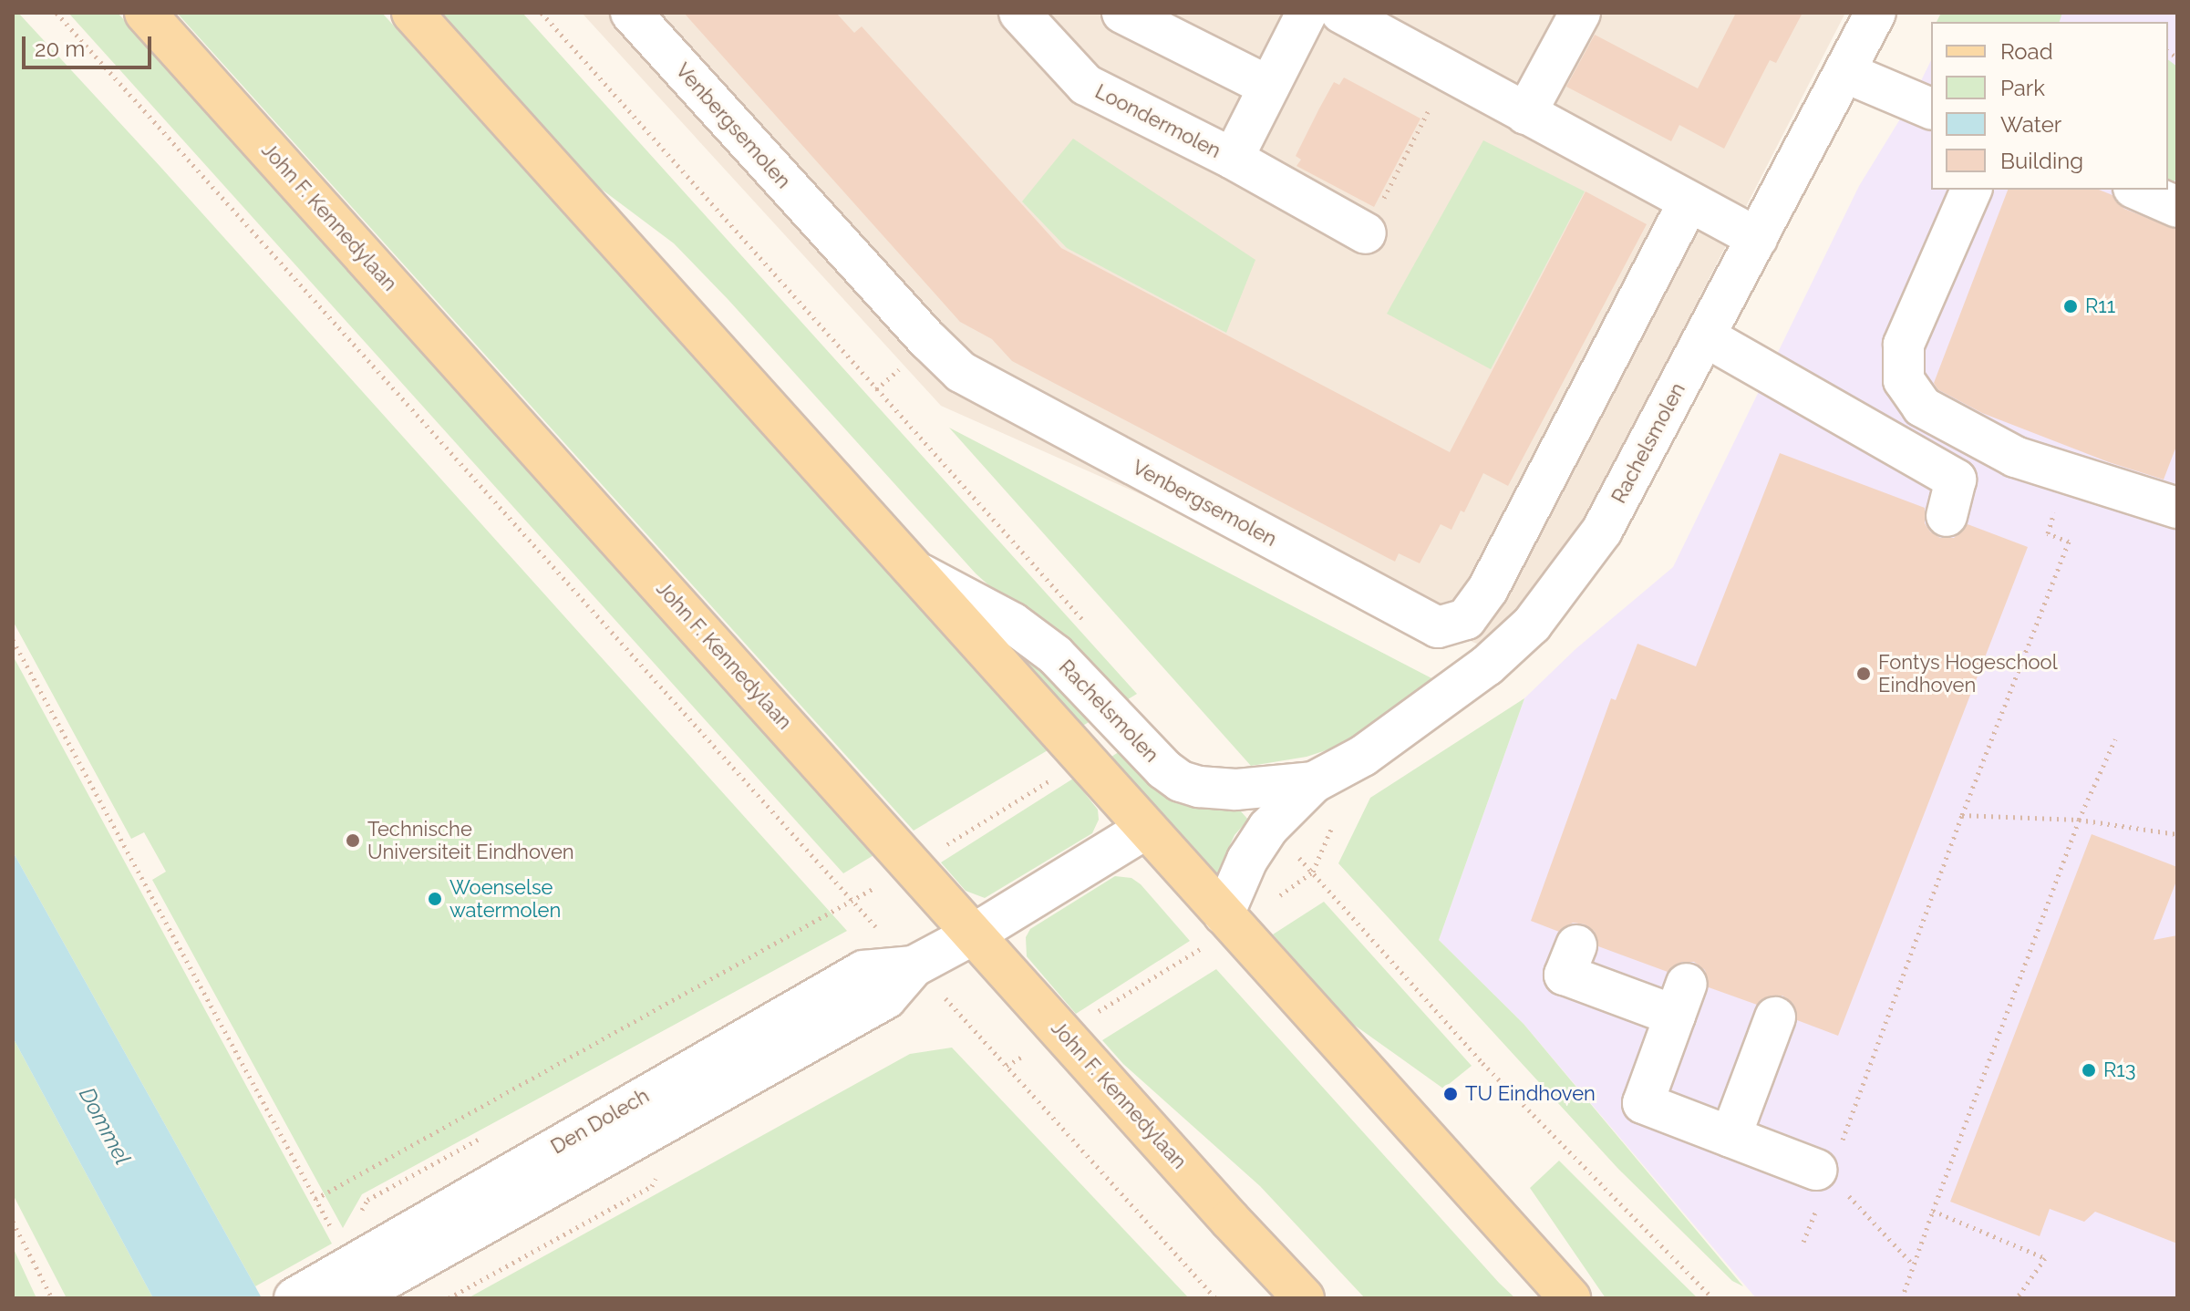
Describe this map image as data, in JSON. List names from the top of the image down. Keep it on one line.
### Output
{"streets":{"main road":["John F. Kennedylaan"],"street":["Loondermolen","Venbergsemolen","Rachelsmolen","Den Dolech"]},"crossings":[["John F. Kennedylaan","Den Dolech"]],"water":["Dommel"],"places":["R11","Fontys Hogeschool Eindhoven","Technische Universiteit Eindhoven","Woenselse watermolen","R13","TU Eindhoven"],"legend":["Road","Park","Water","Building"],"scale_bar":"20 m"}
